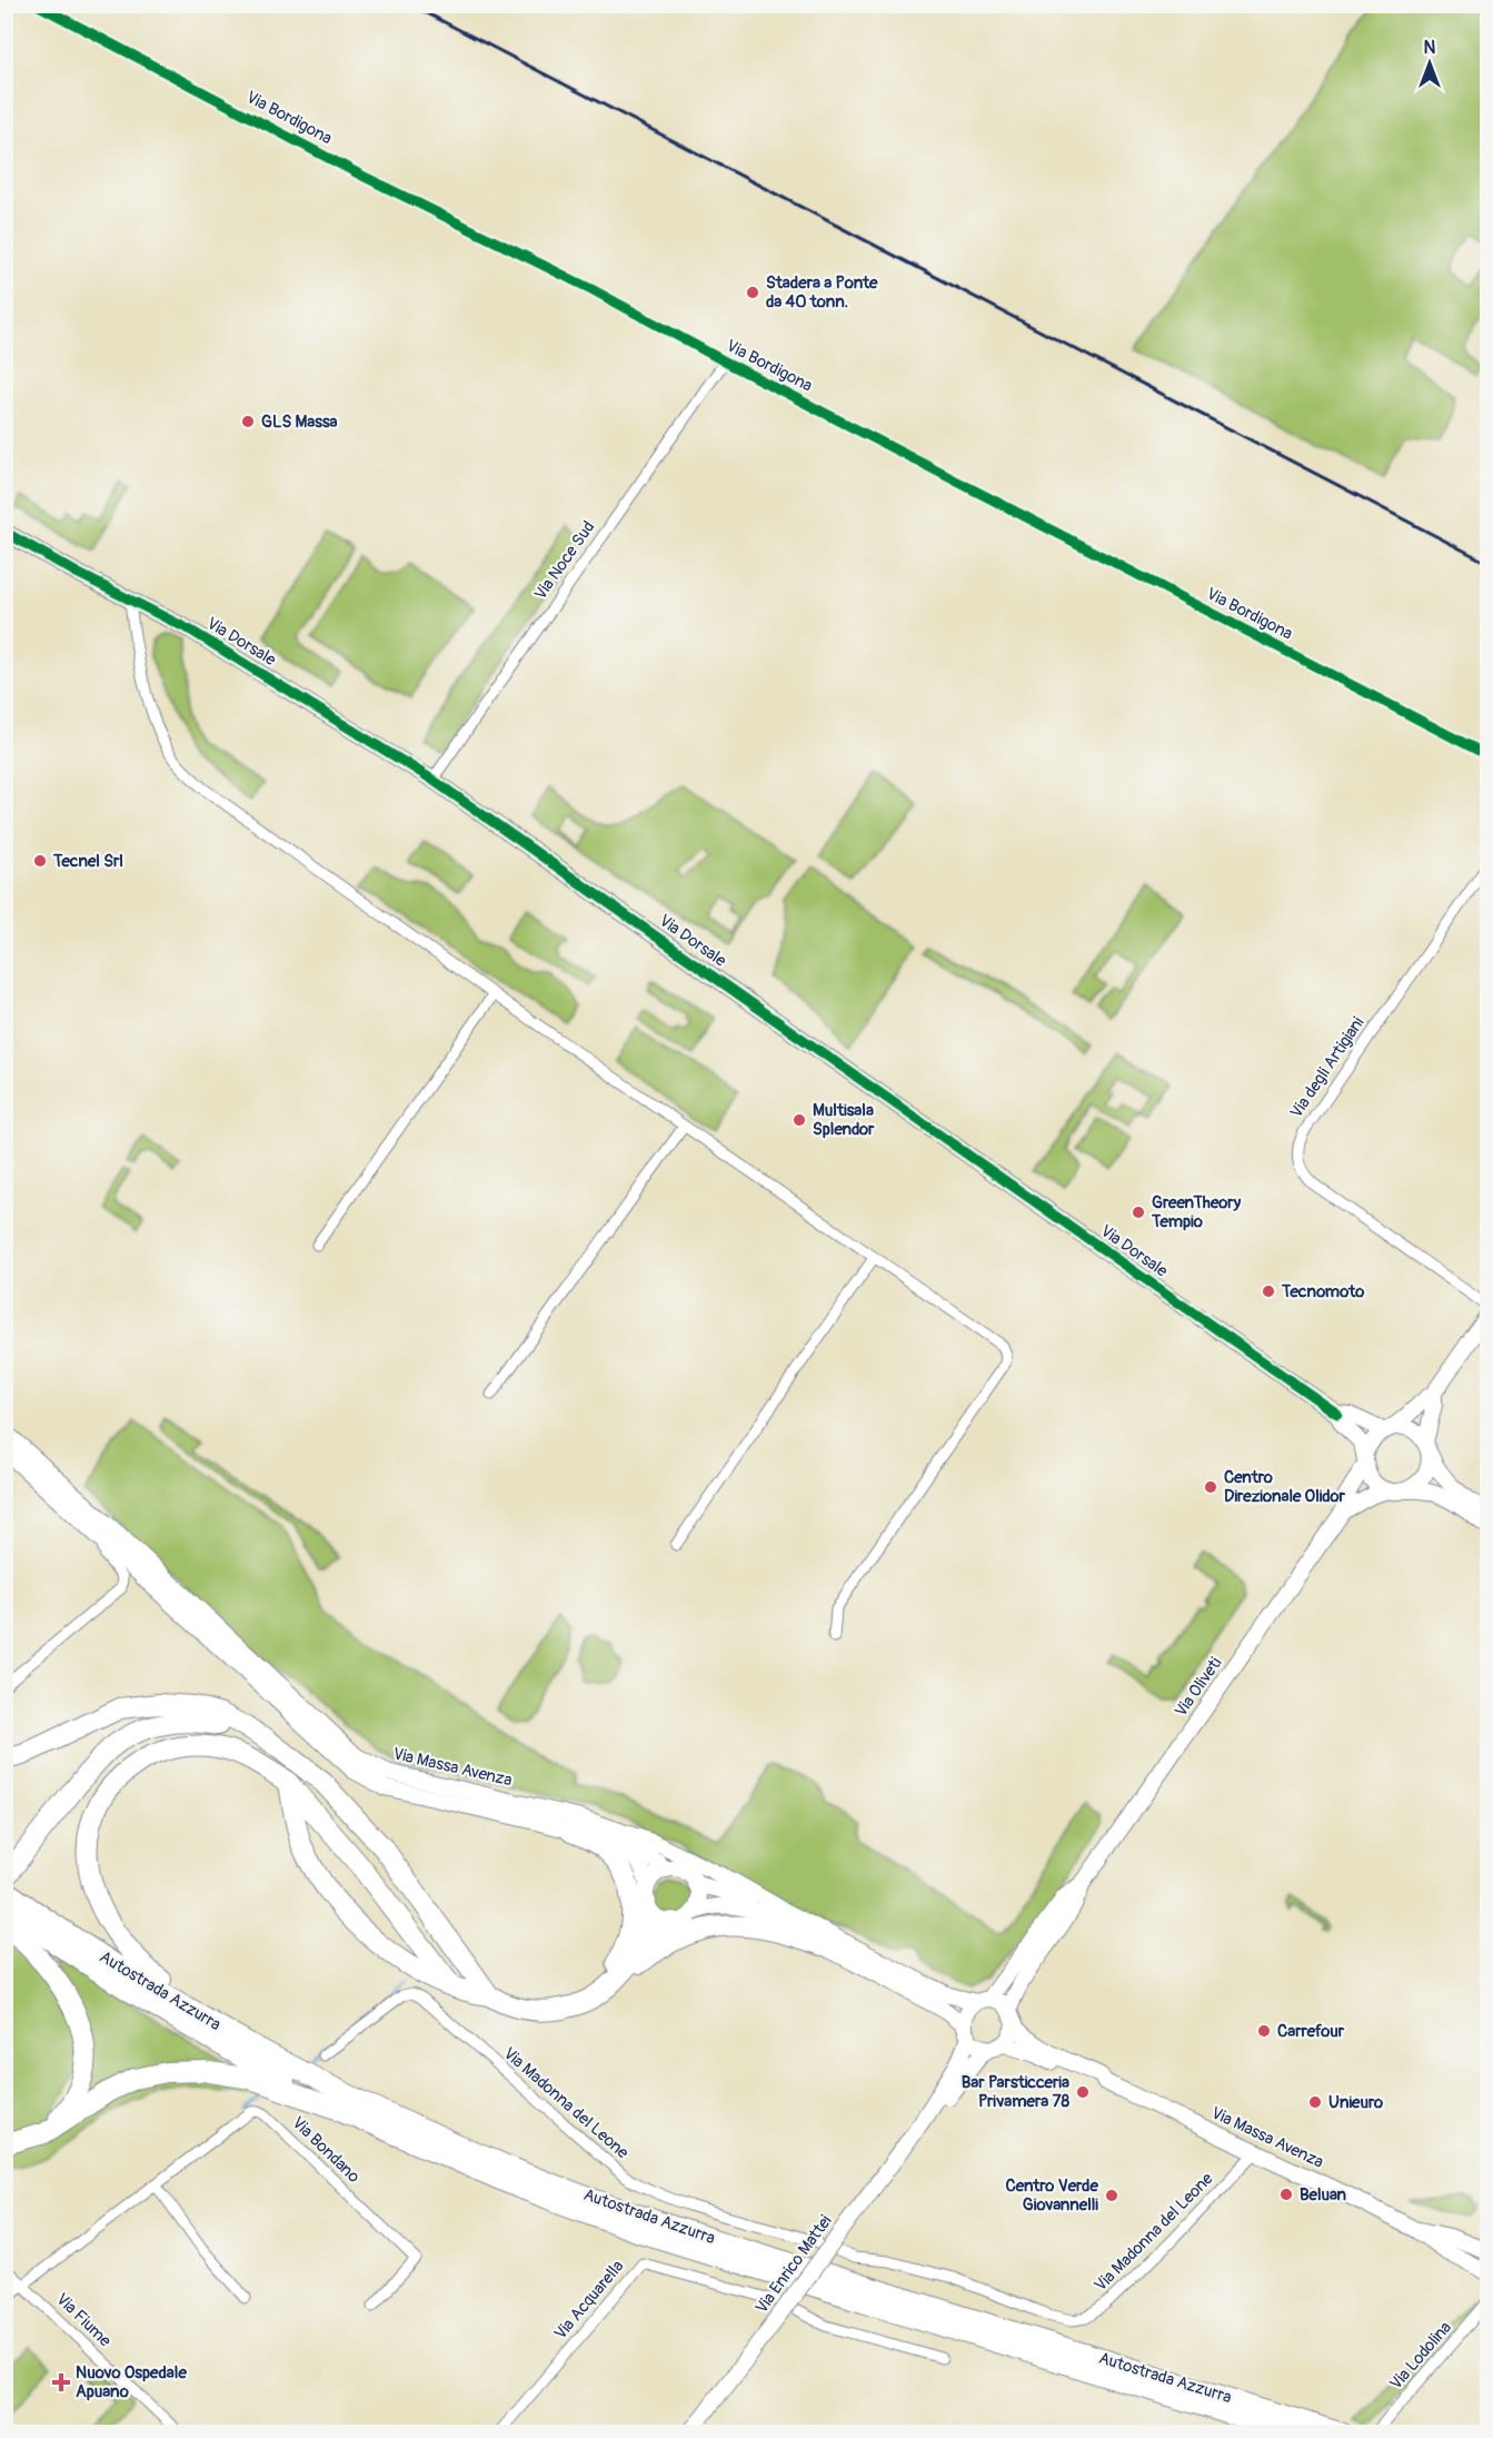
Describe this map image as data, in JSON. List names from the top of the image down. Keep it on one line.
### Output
{"streets":{"highway":["Autostrada Azzurra"],"main road":["Via Dorsale","Via Oliveti","Via Massa Avenza","Via Enrico Mattei"],"street":["Via Bordigona","Via Noce Sud","Via degli Artigiani","Via Madonna del Leone","Via Bondano","Via Acquarella","Via Fiume","Via Lodolina"]},"crossings":[["Via Bordigona","Via Noce Sud"],["Via Noce Sud","Via Dorsale"],["Via Dorsale","Via Oliveti"],["Via Oliveti","Via Massa Avenza"],["Via Oliveti","Via Enrico Mattei"],["Via Massa Avenza","Via Madonna del Leone"],["Via Massa Avenza","Via Enrico Mattei"],["Via Bondano","Via Fiume"]],"places":{"other":["Stadera a Ponte da 40 tonn.","GLS Massa","Tecnel Srl","Multisala Splendor","GreenTheory Tempio","Tecnomoto","Centro Direzionale Olidor","Carrefour","Bar Parsticceria Privamera 78","Unieuro","Beluan","Centro Verde Giovannelli"],"health":["Nuovo Ospedale Apuano"]},"north":"top"}
